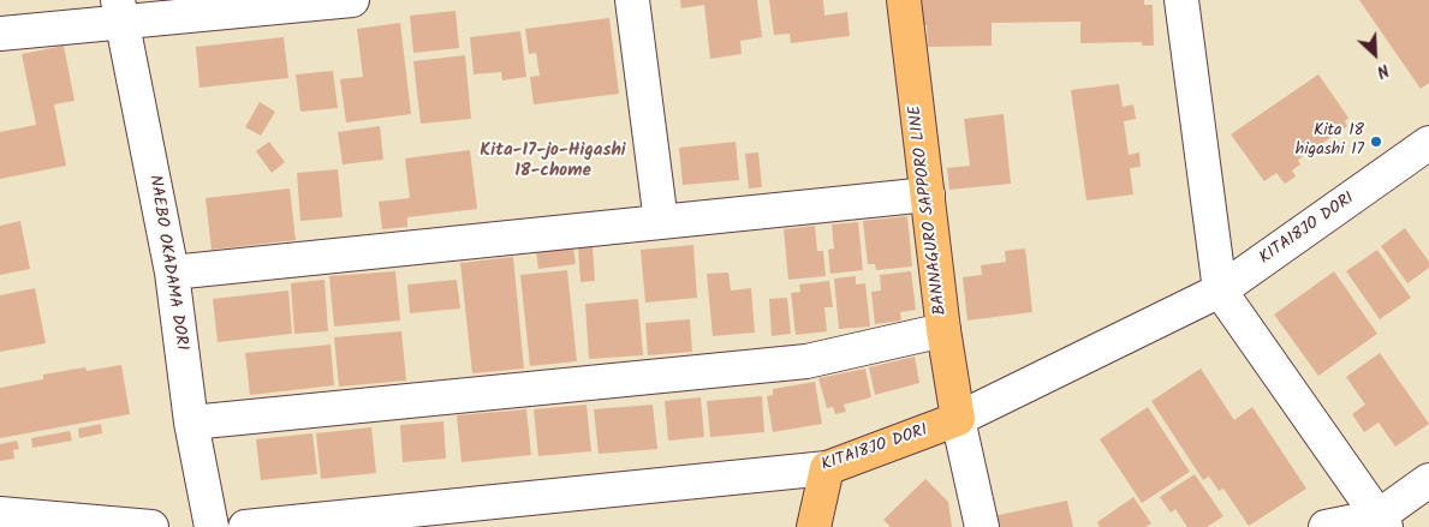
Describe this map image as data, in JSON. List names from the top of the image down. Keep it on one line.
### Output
{"streets":{"main road":["BANNAGURO SAPPORO LINE","KITA18JO DORI"],"street":["NAEBO OKADAMA DORI"]},"crossings":[["BANNAGURO SAPPORO LINE","KITA18JO DORI"]],"districts":["Kita-17-jo-Higashi 18-chome"],"places":["Kita 18 higashi 17"],"north":"bottom right"}
